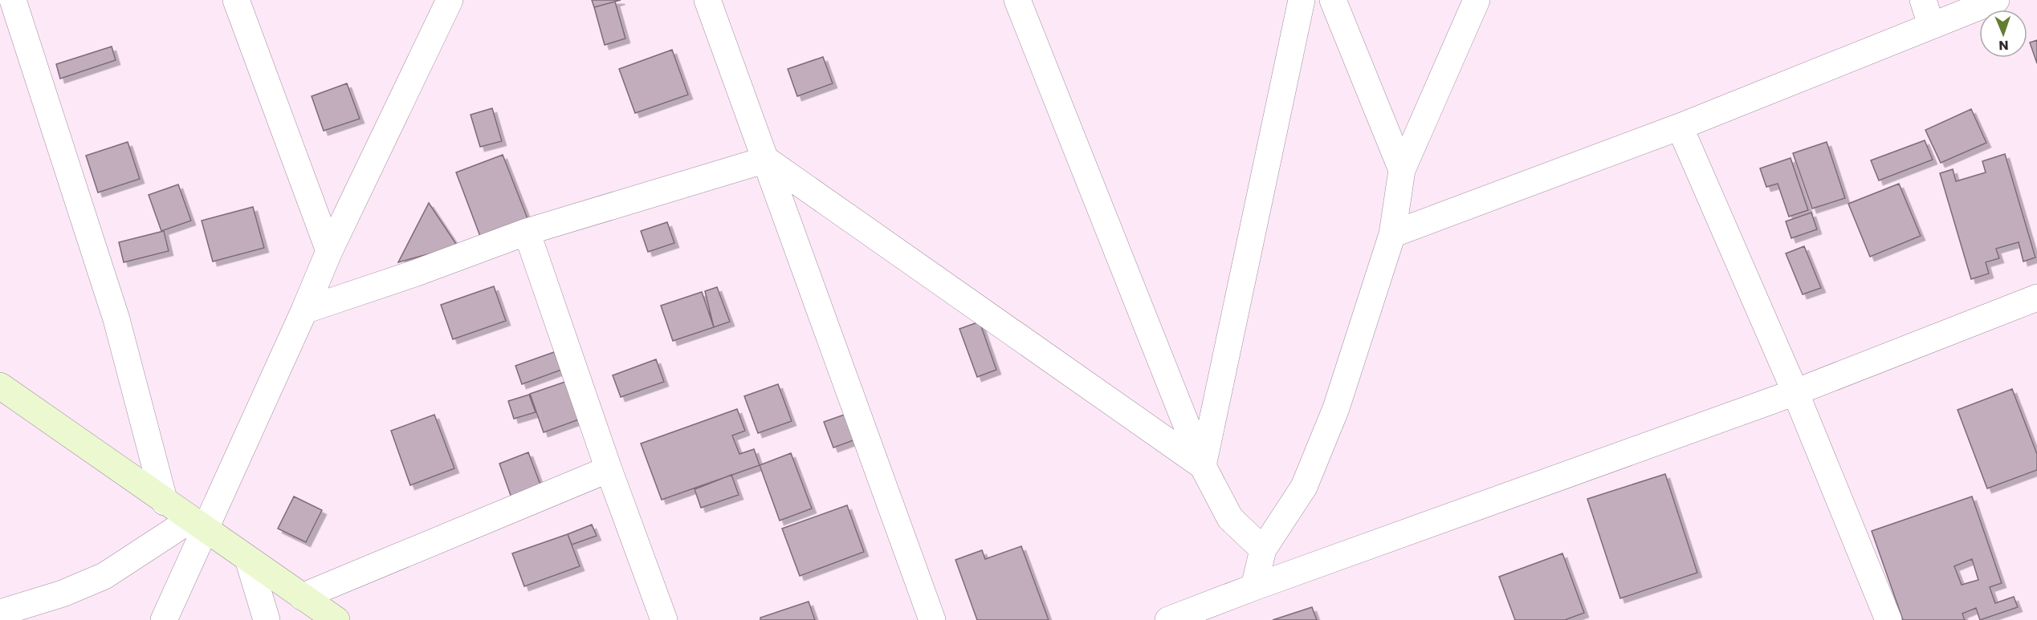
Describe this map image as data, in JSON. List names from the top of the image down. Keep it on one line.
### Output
{"north":"bottom"}
